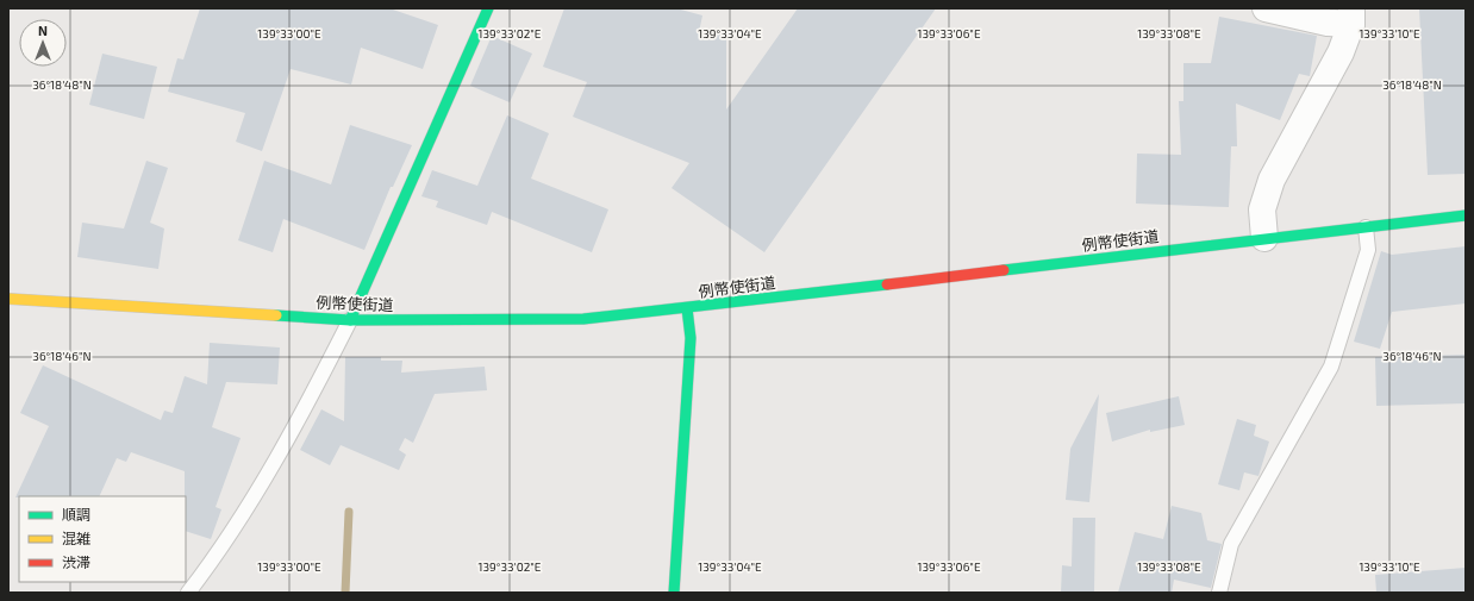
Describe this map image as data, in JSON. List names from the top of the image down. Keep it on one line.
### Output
{"streets":{"main road":["例幣使街道"]},"legend":["順調","混雑","渋滞"],"north":"top","coordinates":["139°33'00\"E","139°33'02\"E","139°33'04\"E","139°33'06\"E","139°33'08\"E","139°33'10\"E","36°18'48\"N","36°18'46\"N"]}
